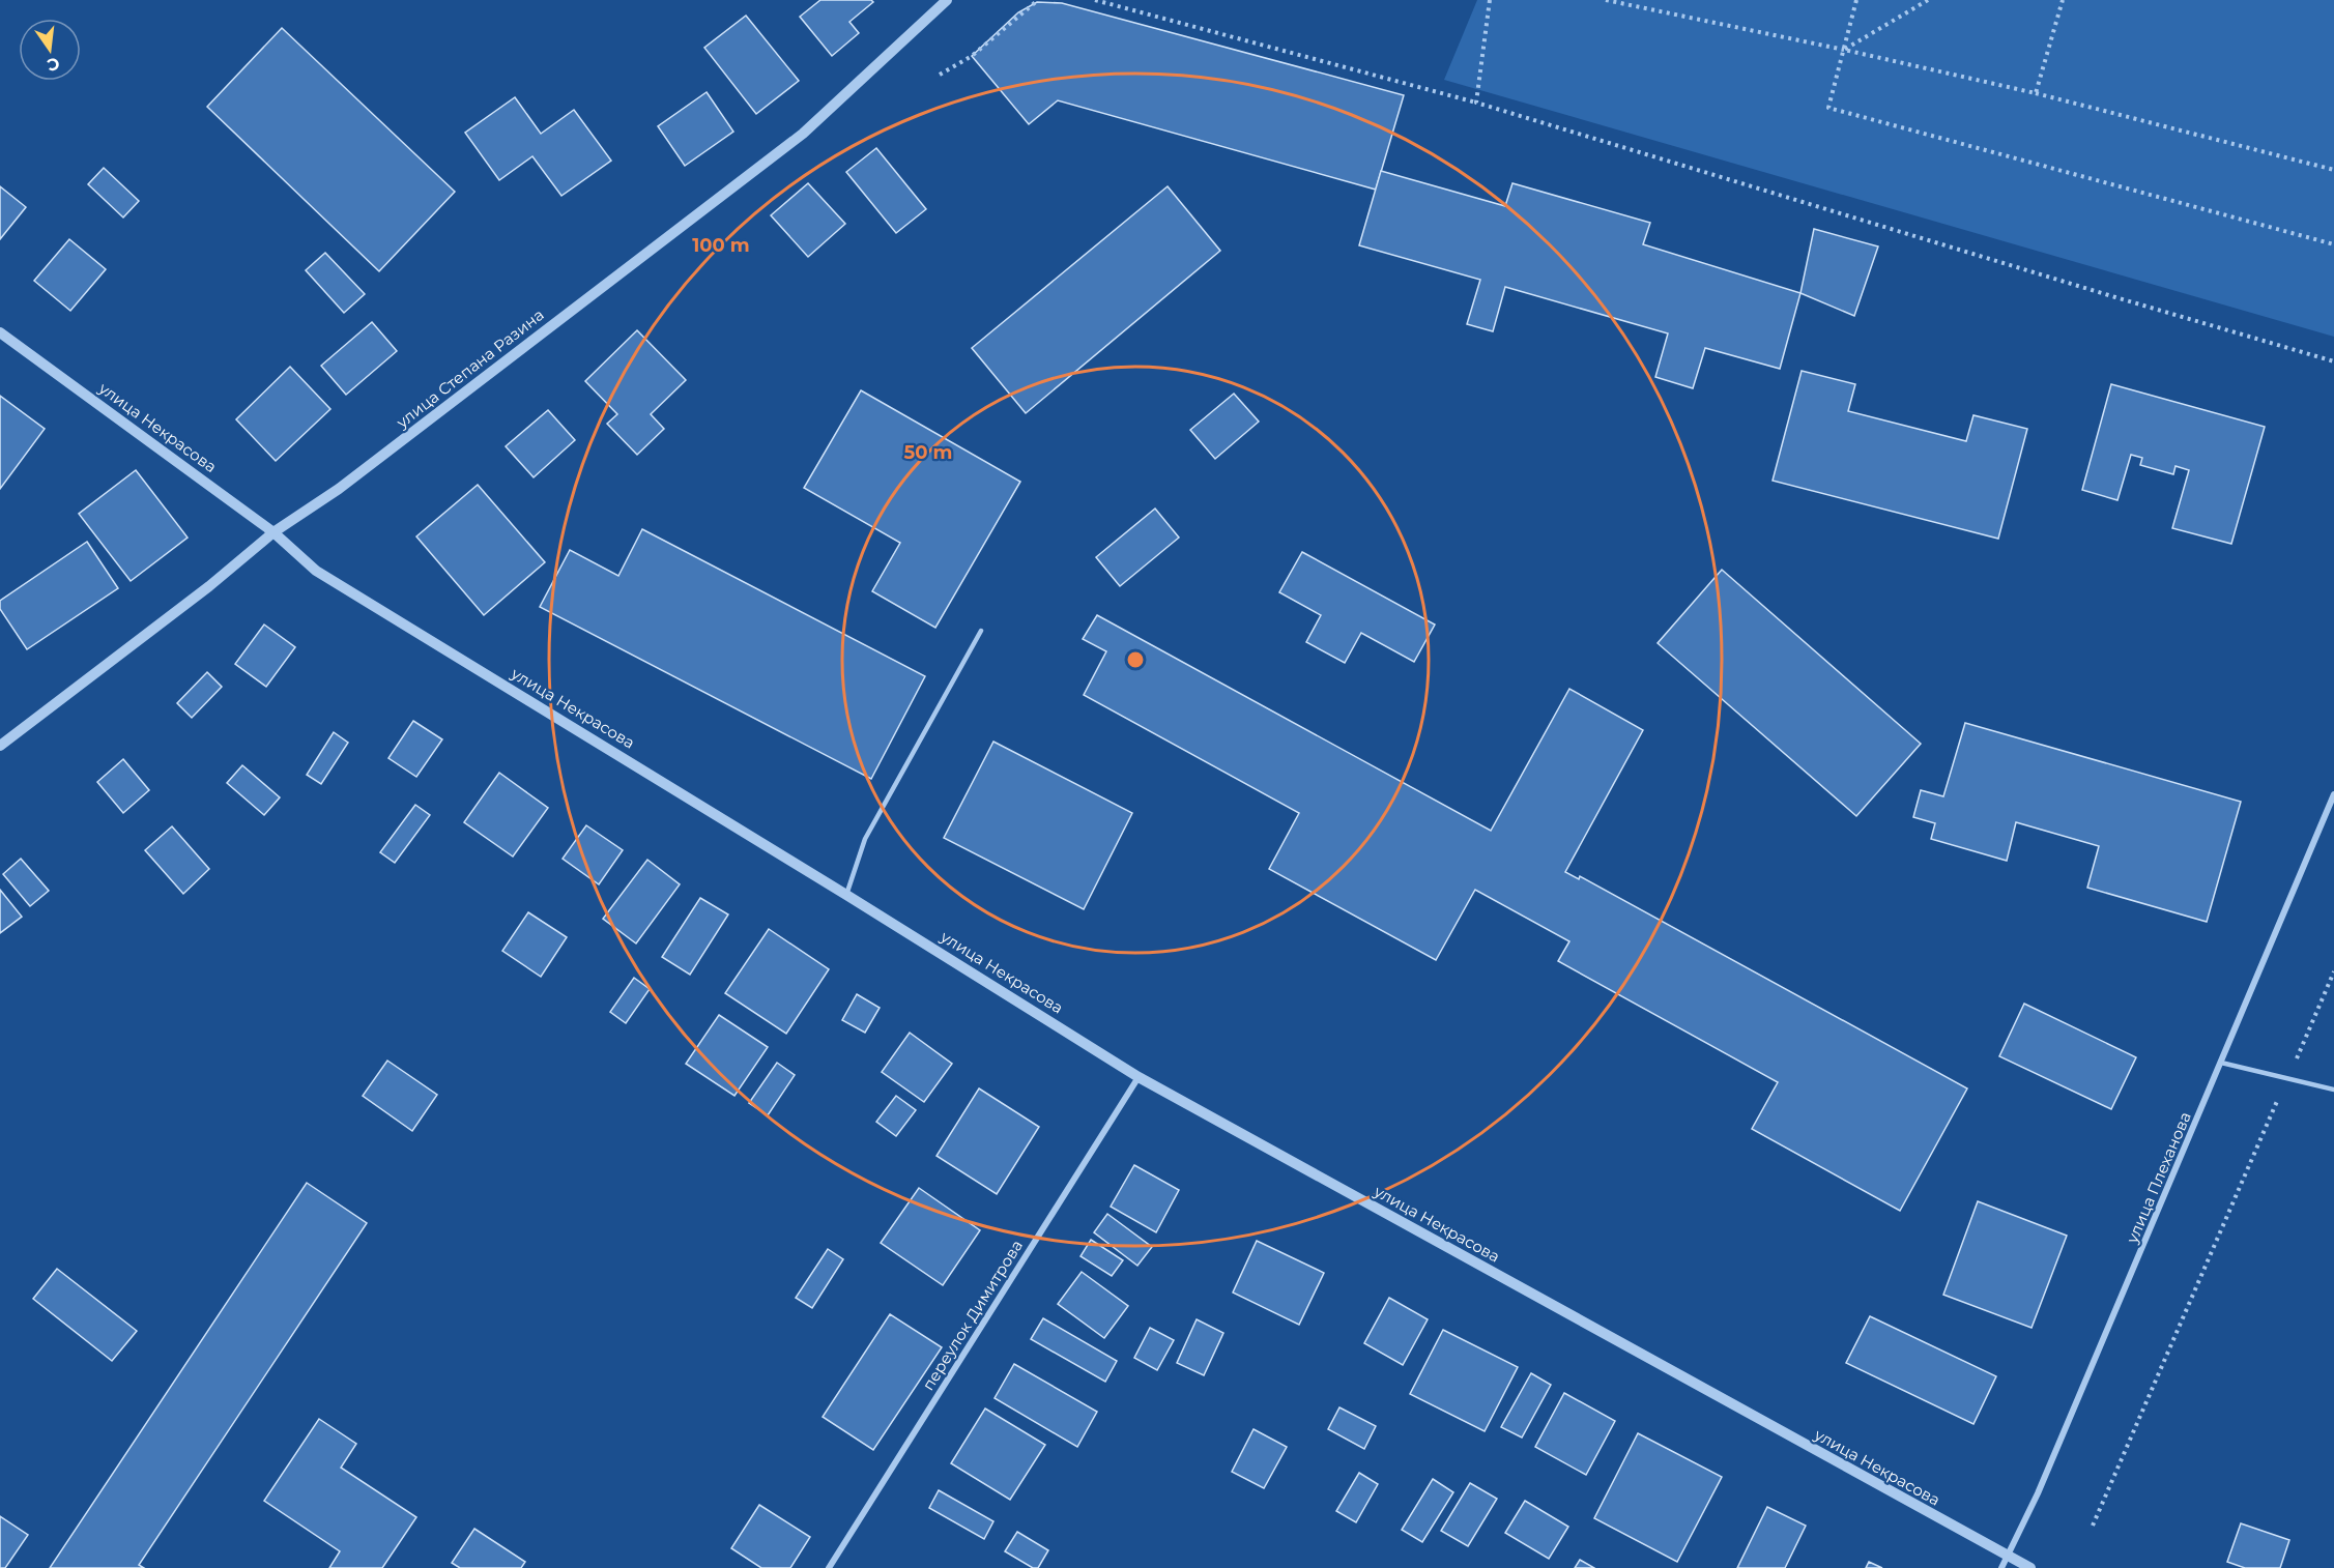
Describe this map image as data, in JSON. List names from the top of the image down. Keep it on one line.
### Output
{"streets":{"street":["улица Степана Разина","улица Некрасова","улица Плеханова","переулок Димитрова"]},"crossings":[["улица Степана Разина","улица Некрасова"],["улица Некрасова","улица Плеханова"],["улица Некрасова","переулок Димитрова"]],"north":"bottom","rings":["100 m","50 m"]}
